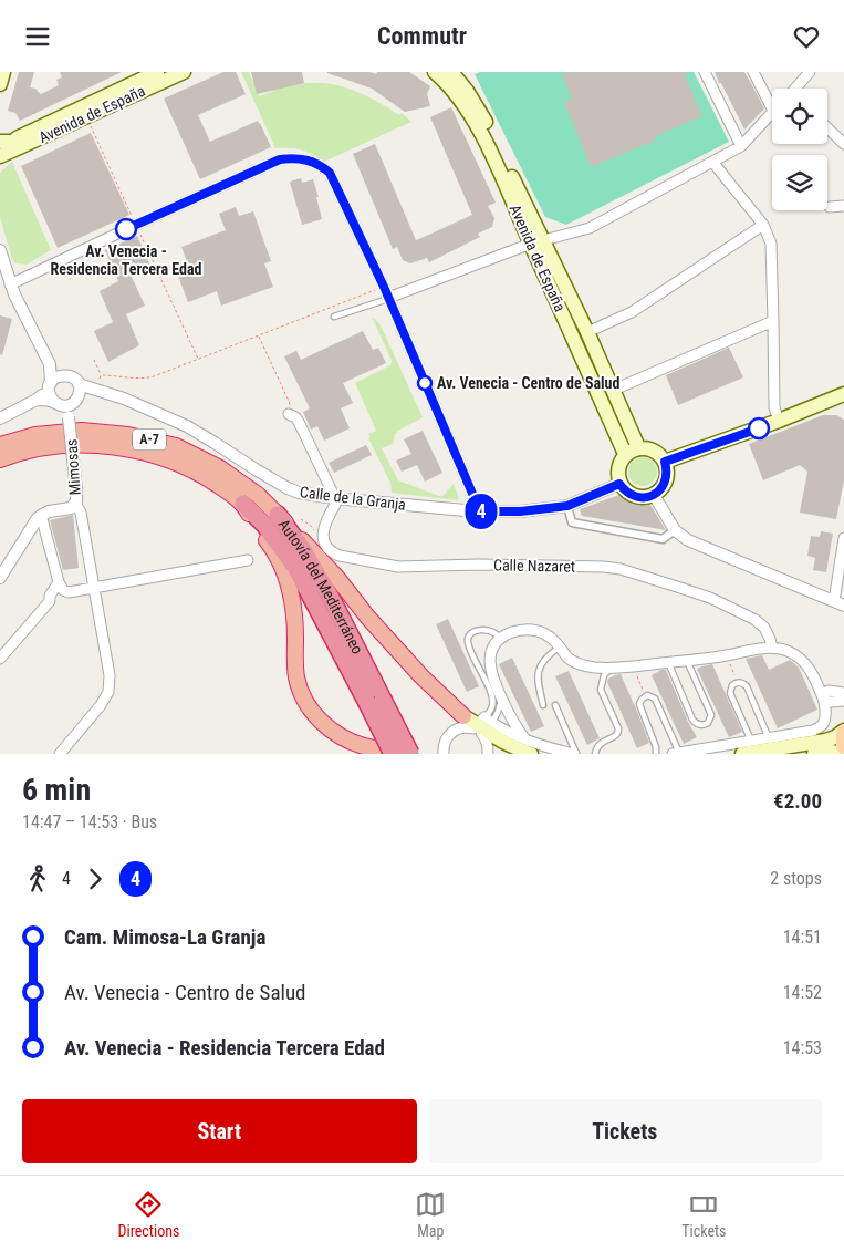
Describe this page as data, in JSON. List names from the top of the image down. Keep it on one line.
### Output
{"streets":{"highway":["A-7","Autovía del Mediterráneo"],"main road":["Avenida de España"],"street":["Mimosas","Calle de la Granja","Calle Nazaret"]},"crossings":[["Avenida de España","Calle de la Granja"],["Mimosas","Calle de la Granja"]],"places":["Av. Venecia - Residencia Tercera Edad","Av. Venecia - Centro de Salud"],"lines":["bus line 4"],"page":{"header":"Commutr","on_map":"4","heading":["6 min","14:47 – 14:53 · Bus","€2.00"],"legs":["4","4","2 stops"],"list":[{"name":"Cam. Mimosa-La Granja","value":"14:51"},{"name":"Av. Venecia - Centro de Salud","value":"14:52"},{"name":"Av. Venecia - Residencia Tercera Edad","value":"14:53"}],"buttons":["Start","Tickets"],"tabs":["Directions","Map","Tickets"]}}
